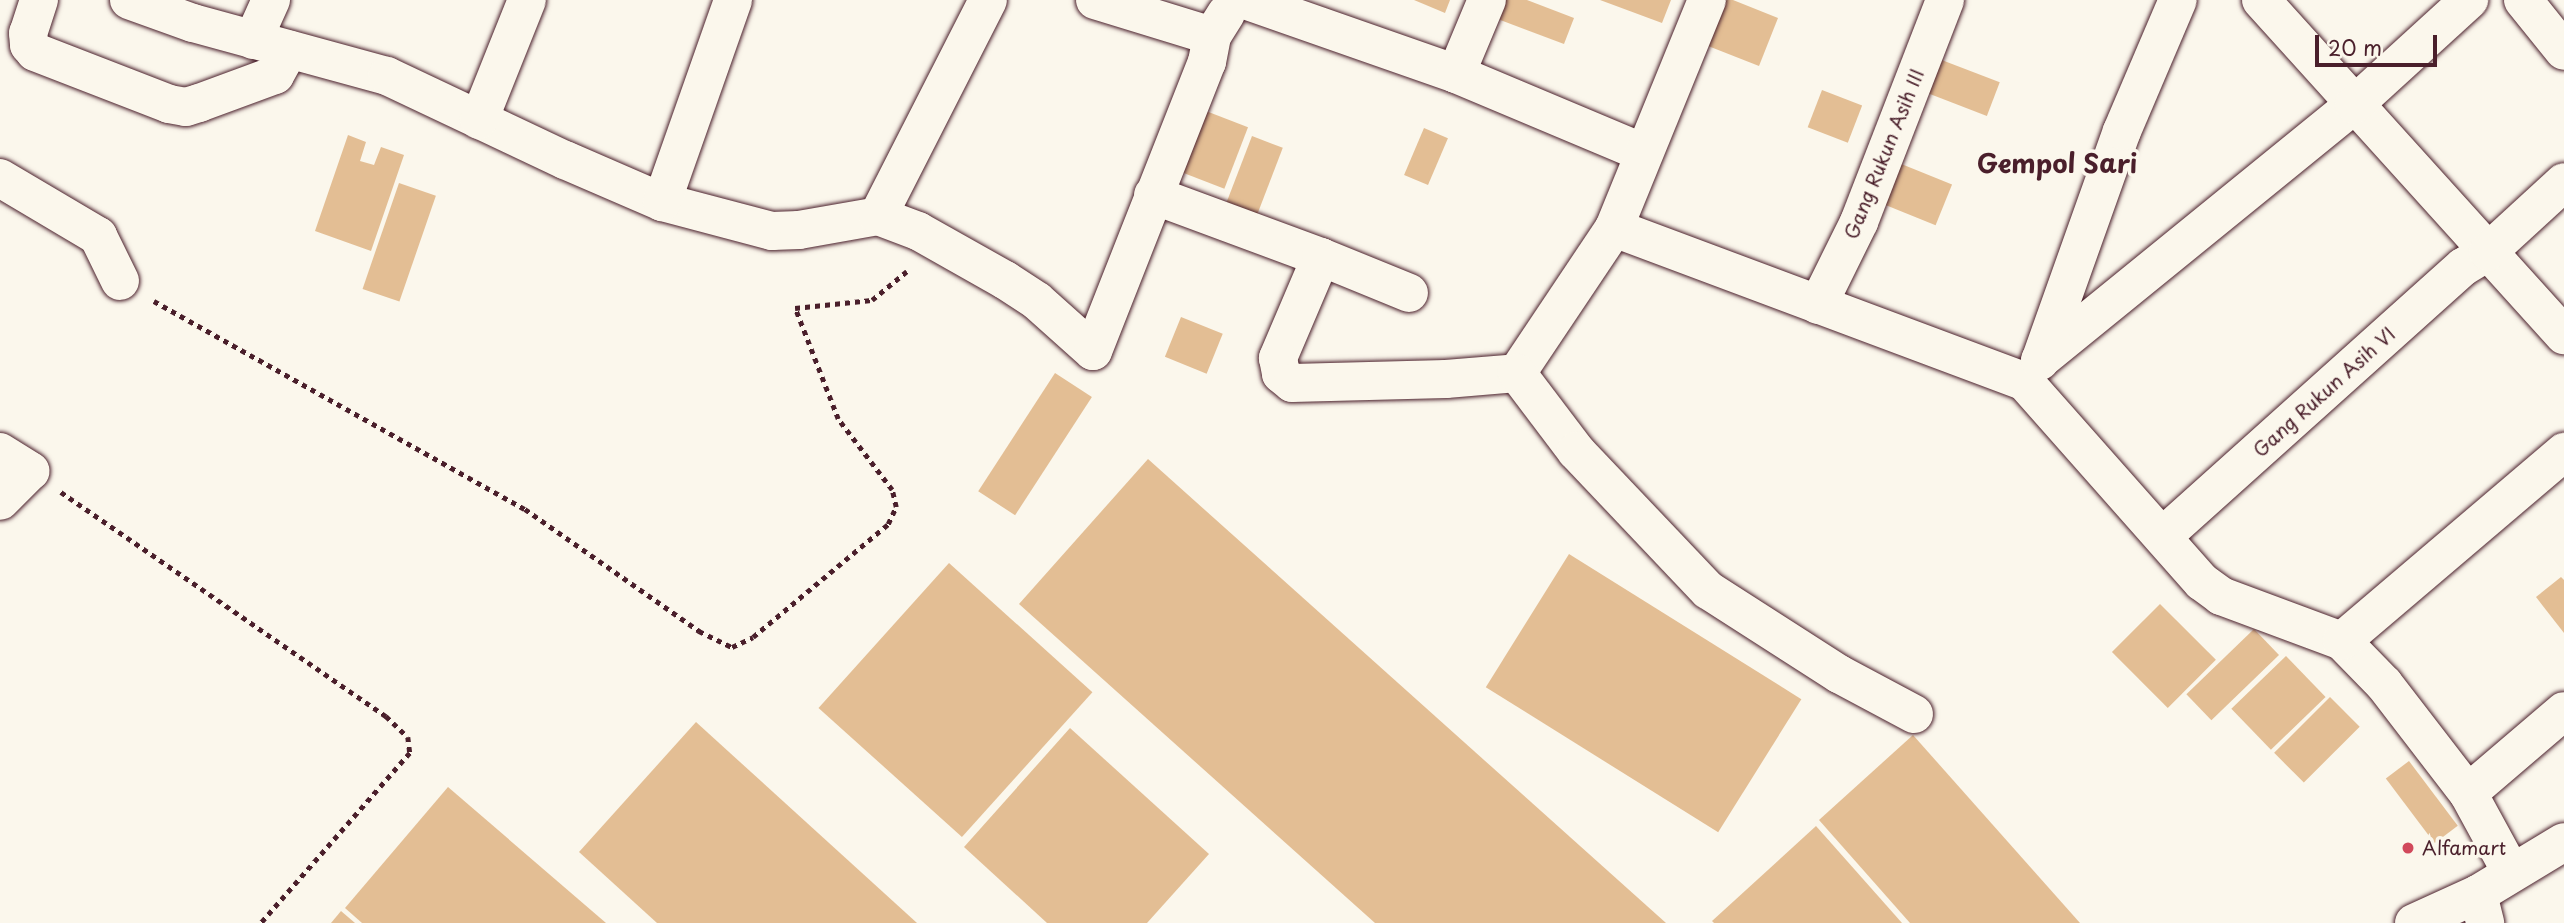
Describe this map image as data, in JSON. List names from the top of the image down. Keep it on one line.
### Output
{"streets":{"street":["Gang Rukun Asih III","Gang Rukun Asih VI"]},"districts":["Gempol Sari"],"places":["Alfamart"],"scale_bar":"20 m"}
